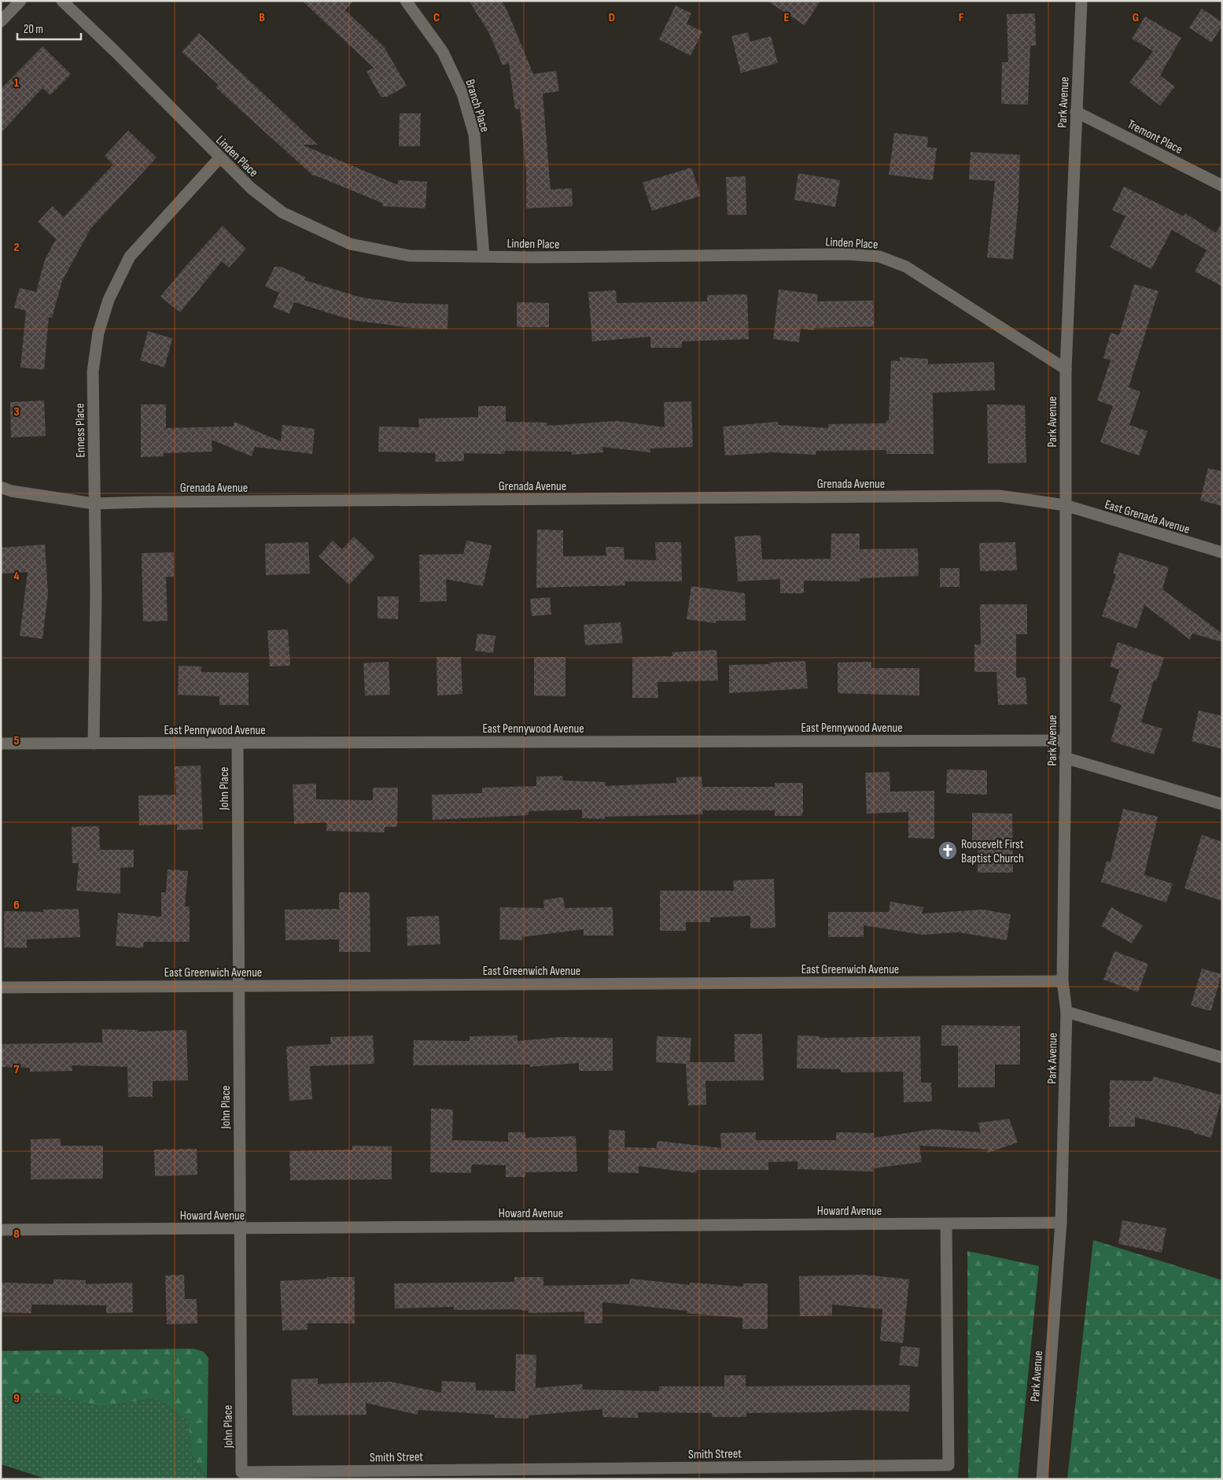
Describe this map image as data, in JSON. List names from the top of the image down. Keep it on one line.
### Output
{"streets":{"street":["Park Avenue","Branch Place","Tremont Place","Linden Place","Enness Place","Grenada Avenue","East Grenada Avenue","East Pennywood Avenue","John Place","East Greenwich Avenue","Howard Avenue","Smith Street"]},"crossings":[["Park Avenue","Tremont Place"],["Park Avenue","Linden Place"],["Park Avenue","Grenada Avenue"],["Park Avenue","East Grenada Avenue"],["Park Avenue","East Pennywood Avenue"],["Park Avenue","East Greenwich Avenue"],["Park Avenue","Howard Avenue"],["Branch Place","Linden Place"],["Linden Place","Enness Place"],["Enness Place","Grenada Avenue"],["Enness Place","East Pennywood Avenue"],["Grenada Avenue","East Grenada Avenue"],["East Pennywood Avenue","John Place"],["John Place","East Greenwich Avenue"],["John Place","Howard Avenue"],["John Place","Smith Street"],["Howard Avenue","Smith Street"]],"places":{"church":["Roosevelt First Baptist Church"]},"scale_bar":"20 m","grid":{"columns":["B","C","D","E","F","G"],"rows":["1","2","3","4","5","6","7","8","9"]}}
